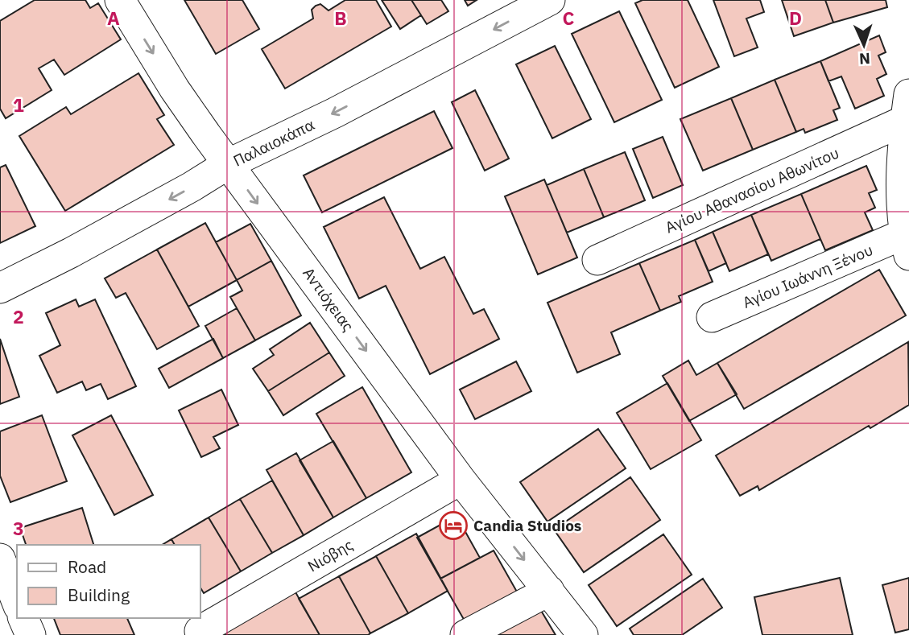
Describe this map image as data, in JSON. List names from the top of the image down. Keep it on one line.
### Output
{"streets":{"street":["Παλαιοκάπα","Αγίου Αθανασίου Αθωνίτου","Αγίου Ιωάννη Ξένου","Αντιόχειας","Νιόβης"]},"crossings":[["Παλαιοκάπα","Αντιόχειας"],["Αντιόχειας","Νιόβης"]],"one_way":["Παλαιοκάπα","Αντιόχειας"],"places":{"hotel":["Candia Studios"]},"legend":["Road","Building"],"north":"bottom","grid":{"columns":["A","B","C","D"],"rows":["1","2","3"]}}
